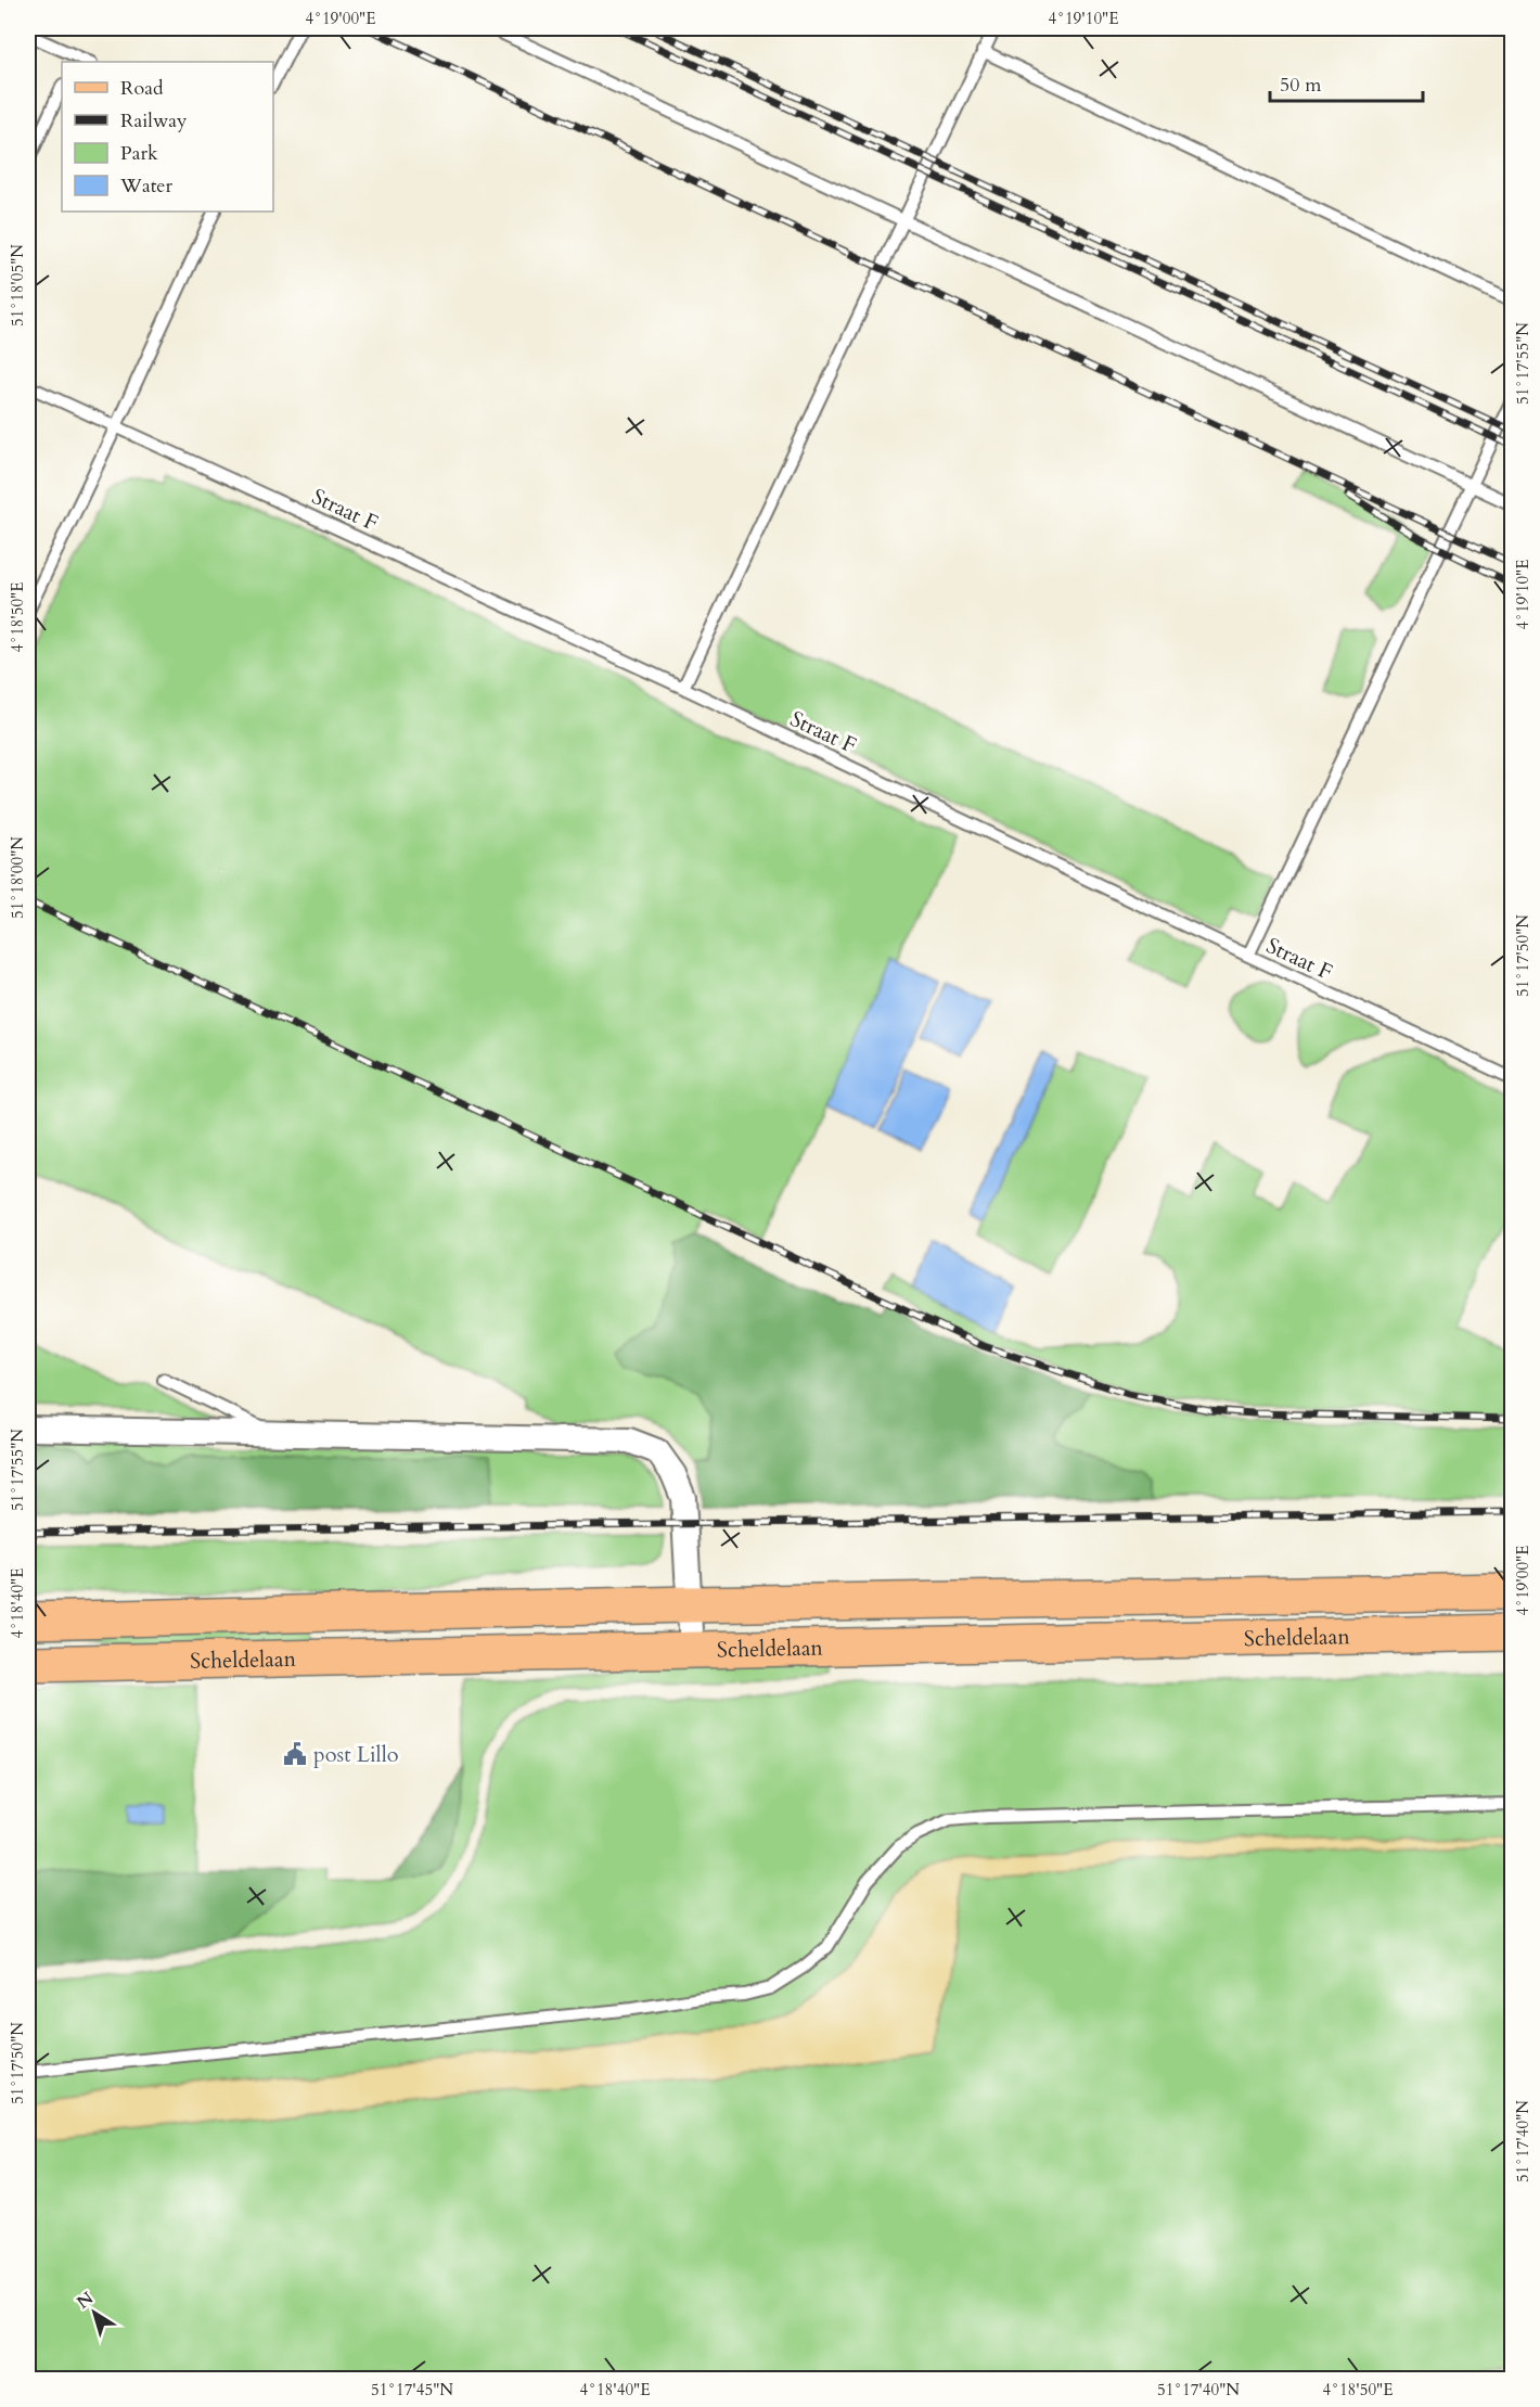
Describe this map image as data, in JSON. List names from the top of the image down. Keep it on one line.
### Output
{"streets":{"main road":["Scheldelaan"],"lane":["Straat F"]},"places":{"public building":["post Lillo"]},"legend":["Road","Railway","Park","Water"],"scale_bar":"50 m","north":"top left","coordinates":["4°19'00\"E","4°19'10\"E","51°18'05\"N","51°17'55\"N","4°18'50\"E","51°18'00\"N","51°17'50\"N","4°18'40\"E","51°17'40\"N","51°17'45\"N"]}
